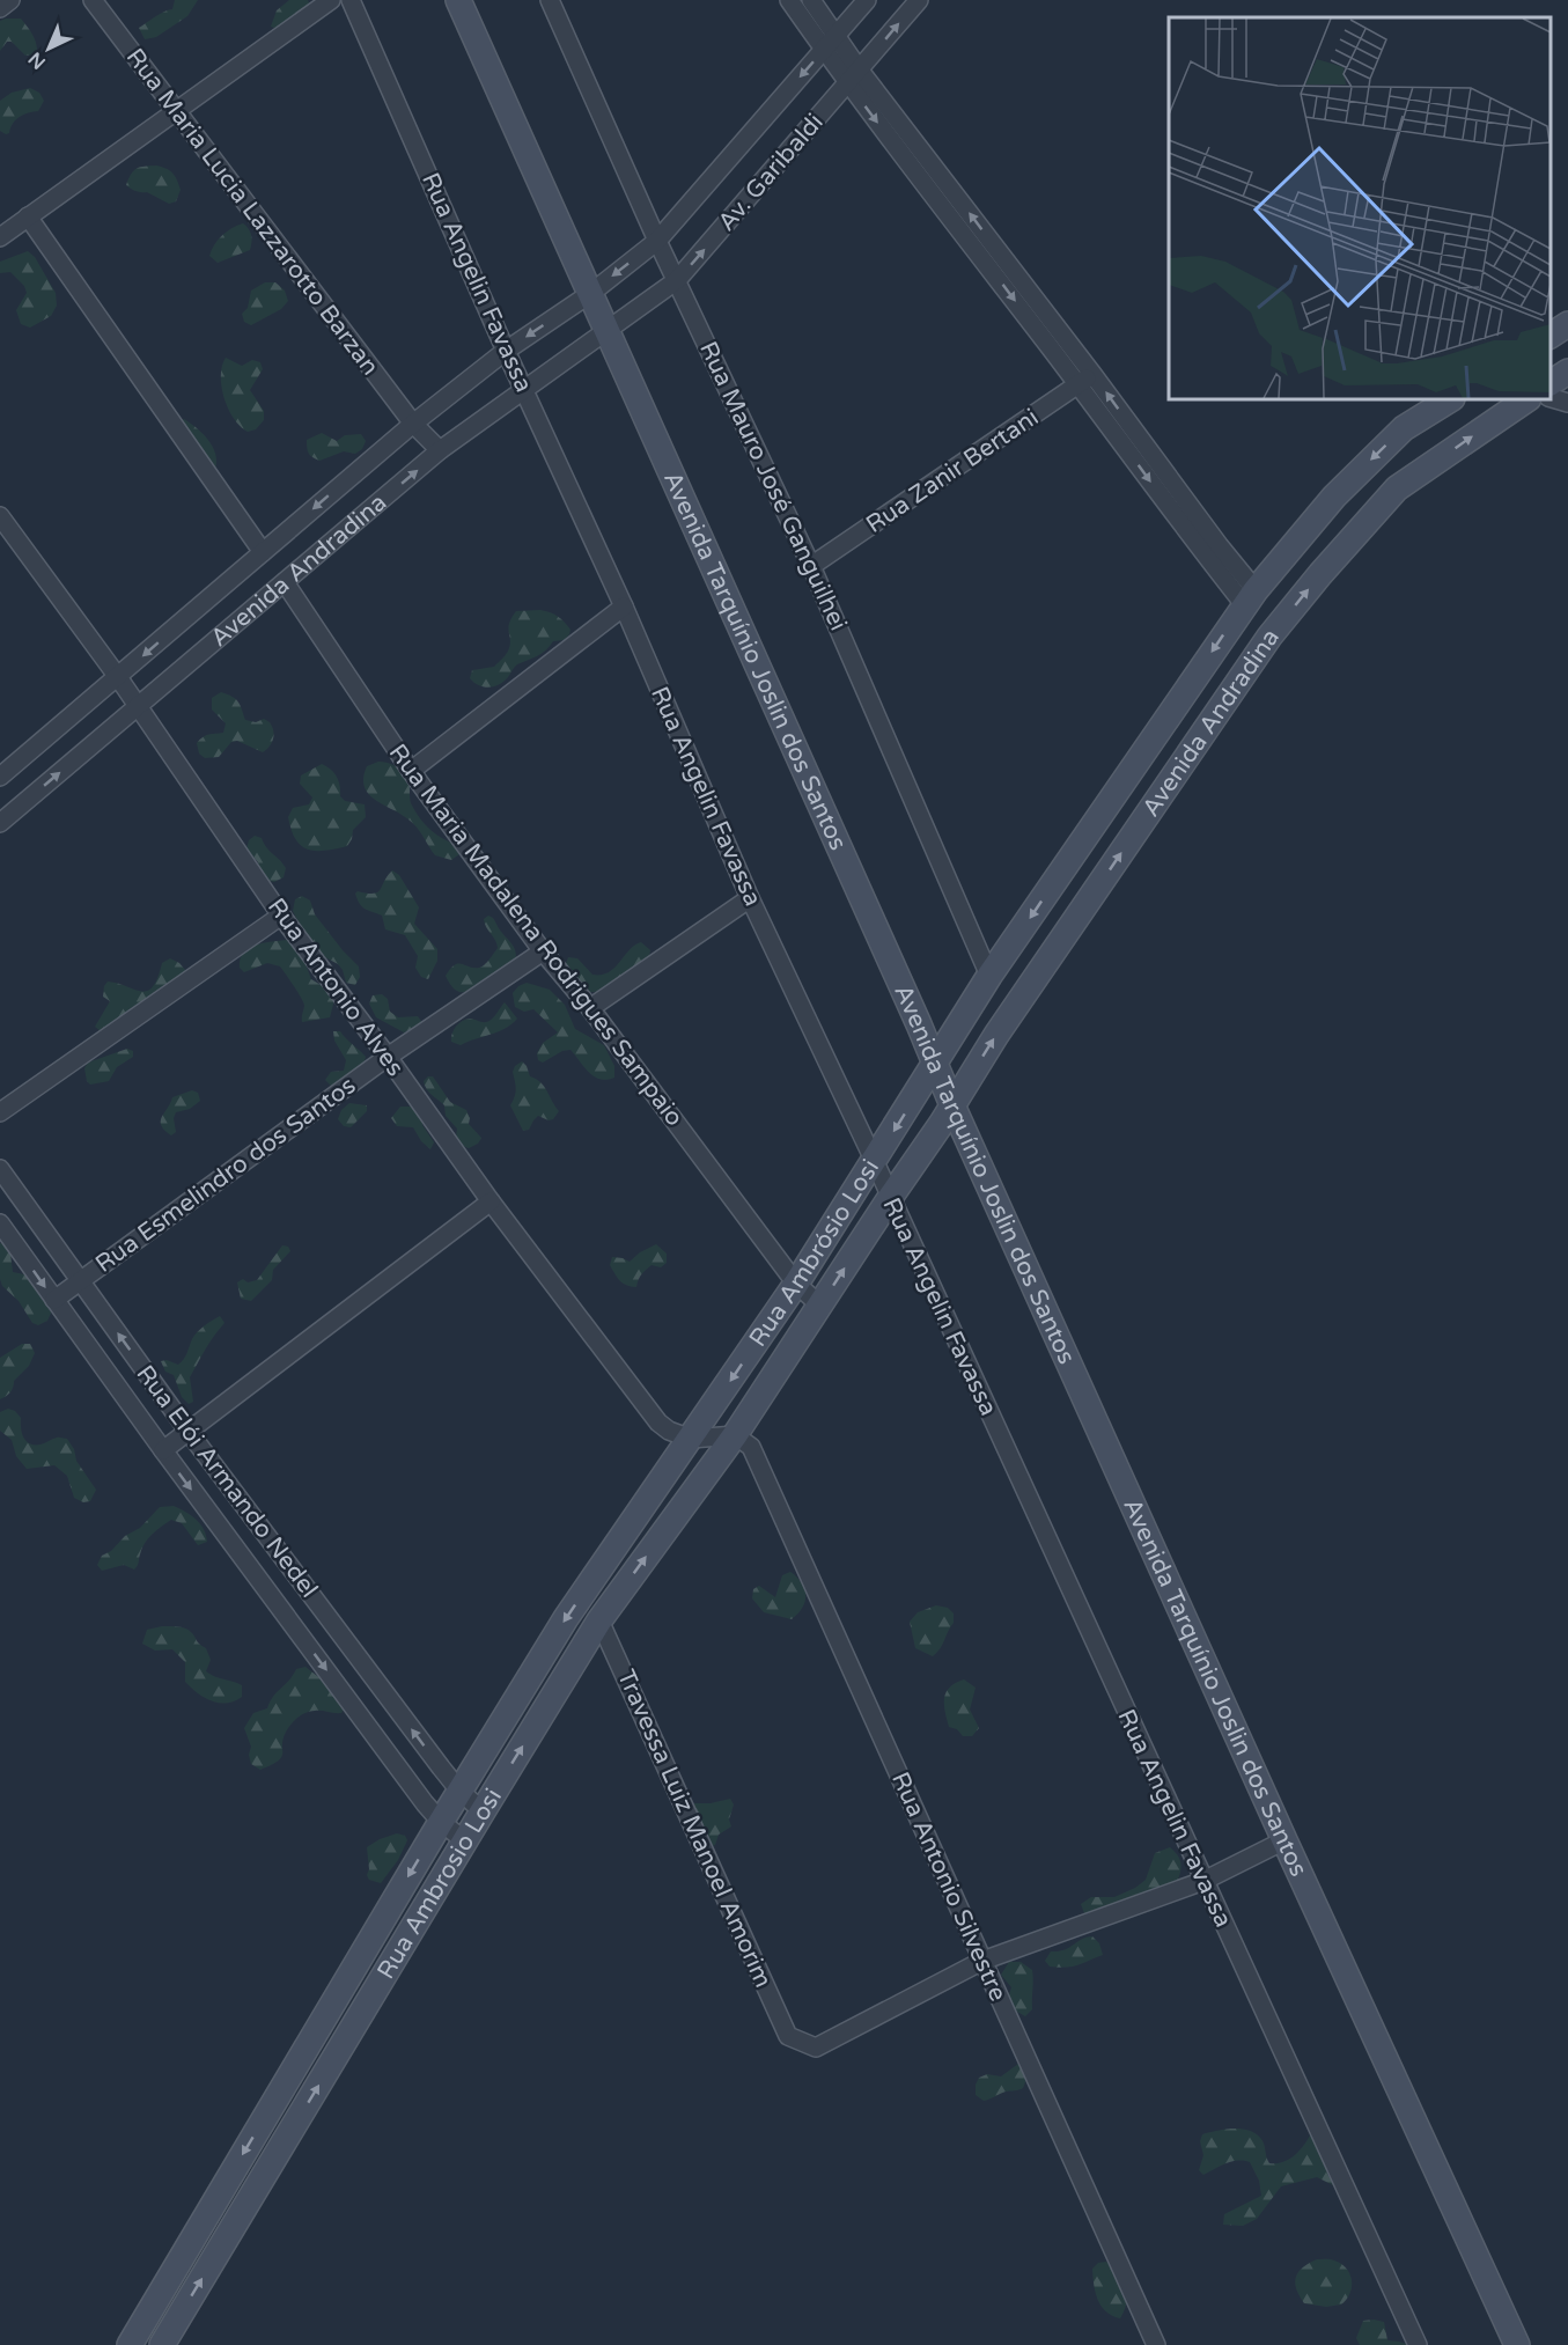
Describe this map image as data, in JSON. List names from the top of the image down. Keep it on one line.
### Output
{"streets":{"street":["Av. Garibaldi","Rua Maria Lucia Lazzarotto Barzan","Rua Angelin Favassa","Rua Zanir Bertani","Rua Mauro José Ganguilhei","Avenida Andradina","Avenida Tarquínio Joslin dos Santos","Rua Maria Madalena Rodrigues Sampaio","Rua Antonio Alves","Rua Esmelindro dos Santos","Rua Ambrósio Losi","Rua Elói Armando Nedel","Travessa Luiz Manoel Amorim","Rua Ambrosio Losi","Rua Antonio Silvestre"]},"crossings":[["Av. Garibaldi","Rua Maria Lucia Lazzarotto Barzan"],["Av. Garibaldi","Rua Angelin Favassa"],["Av. Garibaldi","Rua Mauro José Ganguilhei"],["Av. Garibaldi","Avenida Andradina"],["Av. Garibaldi","Avenida Tarquínio Joslin dos Santos"],["Av. Garibaldi","Rua Antonio Alves"],["Rua Maria Lucia Lazzarotto Barzan","Avenida Andradina"],["Rua Angelin Favassa","Avenida Andradina"],["Rua Angelin Favassa","Rua Ambrósio Losi"],["Rua Zanir Bertani","Rua Mauro José Ganguilhei"],["Rua Mauro José Ganguilhei","Avenida Andradina"],["Avenida Andradina","Avenida Tarquínio Joslin dos Santos"],["Avenida Andradina","Rua Maria Madalena Rodrigues Sampaio"],["Avenida Andradina","Rua Antonio Alves"],["Avenida Andradina","Rua Ambrósio Losi"],["Avenida Tarquínio Joslin dos Santos","Rua Ambrósio Losi"],["Rua Maria Madalena Rodrigues Sampaio","Rua Esmelindro dos Santos"],["Rua Maria Madalena Rodrigues Sampaio","Rua Ambrósio Losi"],["Rua Antonio Alves","Rua Esmelindro dos Santos"],["Rua Antonio Alves","Rua Ambrósio Losi"],["Rua Antonio Alves","Rua Ambrosio Losi"],["Rua Esmelindro dos Santos","Rua Elói Armando Nedel"],["Rua Ambrósio Losi","Rua Ambrosio Losi"],["Rua Ambrósio Losi","Rua Antonio Silvestre"],["Rua Elói Armando Nedel","Rua Ambrosio Losi"],["Travessa Luiz Manoel Amorim","Rua Ambrosio Losi"],["Travessa Luiz Manoel Amorim","Rua Antonio Silvestre"],["Rua Ambrosio Losi","Rua Antonio Silvestre"]],"north":"bottom left"}
